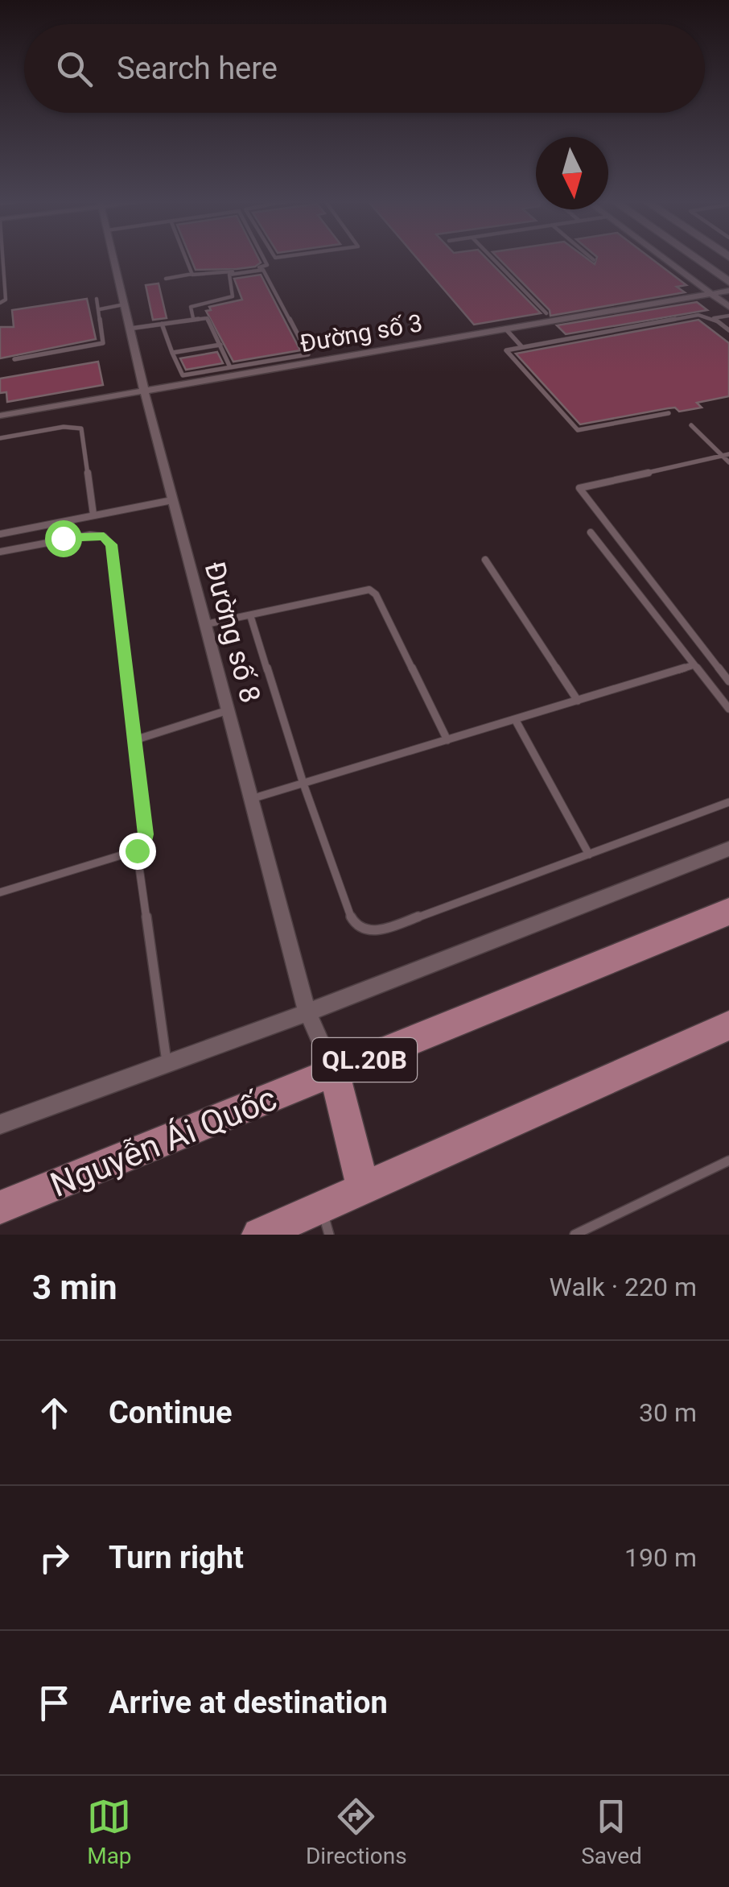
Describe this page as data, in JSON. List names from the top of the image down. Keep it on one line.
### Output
{"streets":{"main road":["QL.20B","Nguyễn Ái Quốc"],"street":["Đường số 3","Đường số 8"]},"crossings":[["Đường số 3","Đường số 8"],["Đường số 8","Nguyễn Ái Quốc"]],"north":"bottom","page":{"search":"Search here","heading":["3 min","Walk · 220 m"],"list":[["Continue","30 m"],["Turn right","190 m"],"Arrive at destination"],"nav":["Map","Directions","Saved"]}}
